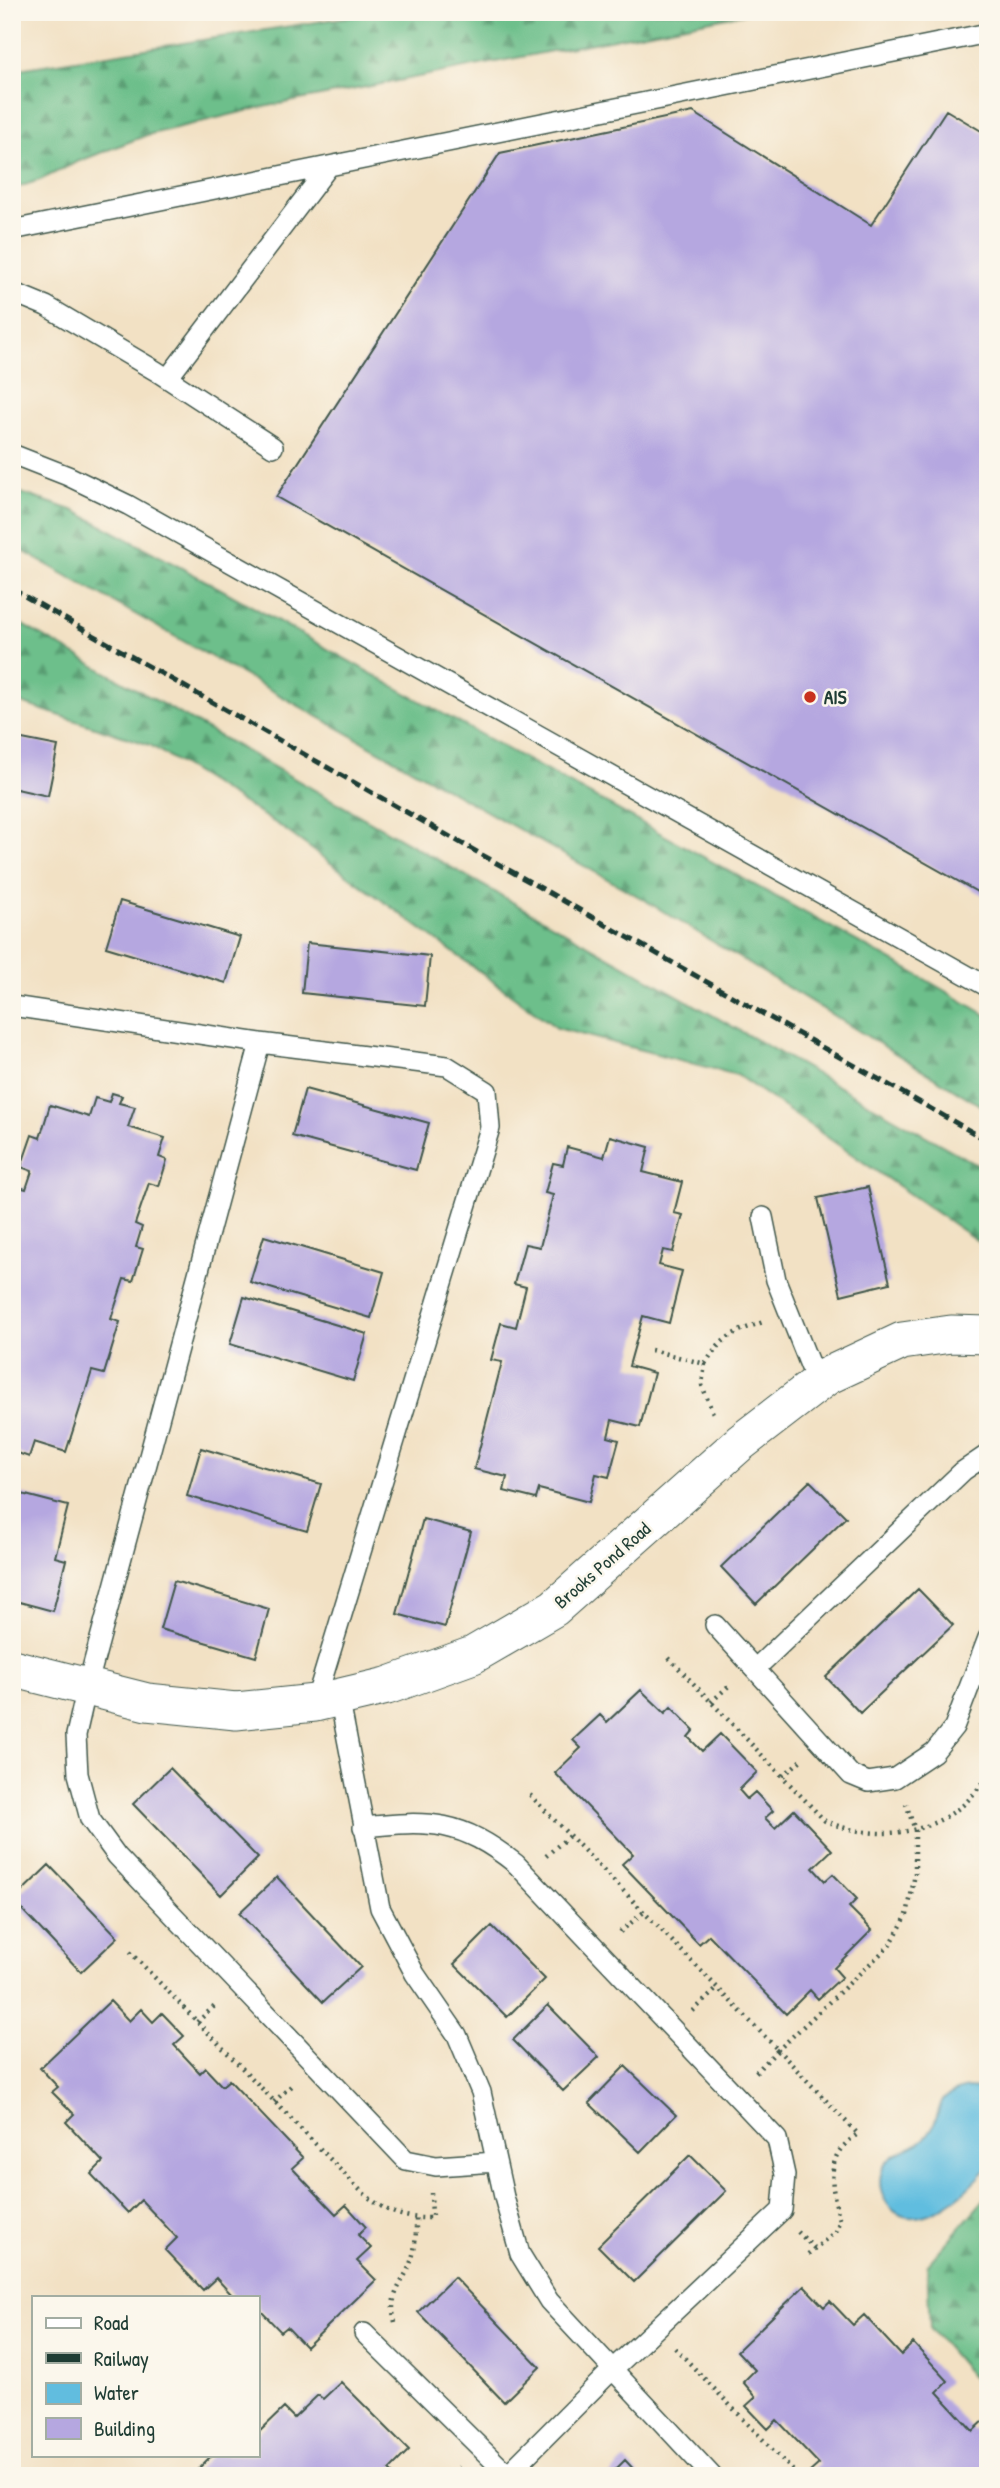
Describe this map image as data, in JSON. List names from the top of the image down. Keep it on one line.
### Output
{"streets":{"street":["Brooks Pond Road"]},"places":["AIS"],"legend":["Road","Railway","Water","Building"]}
